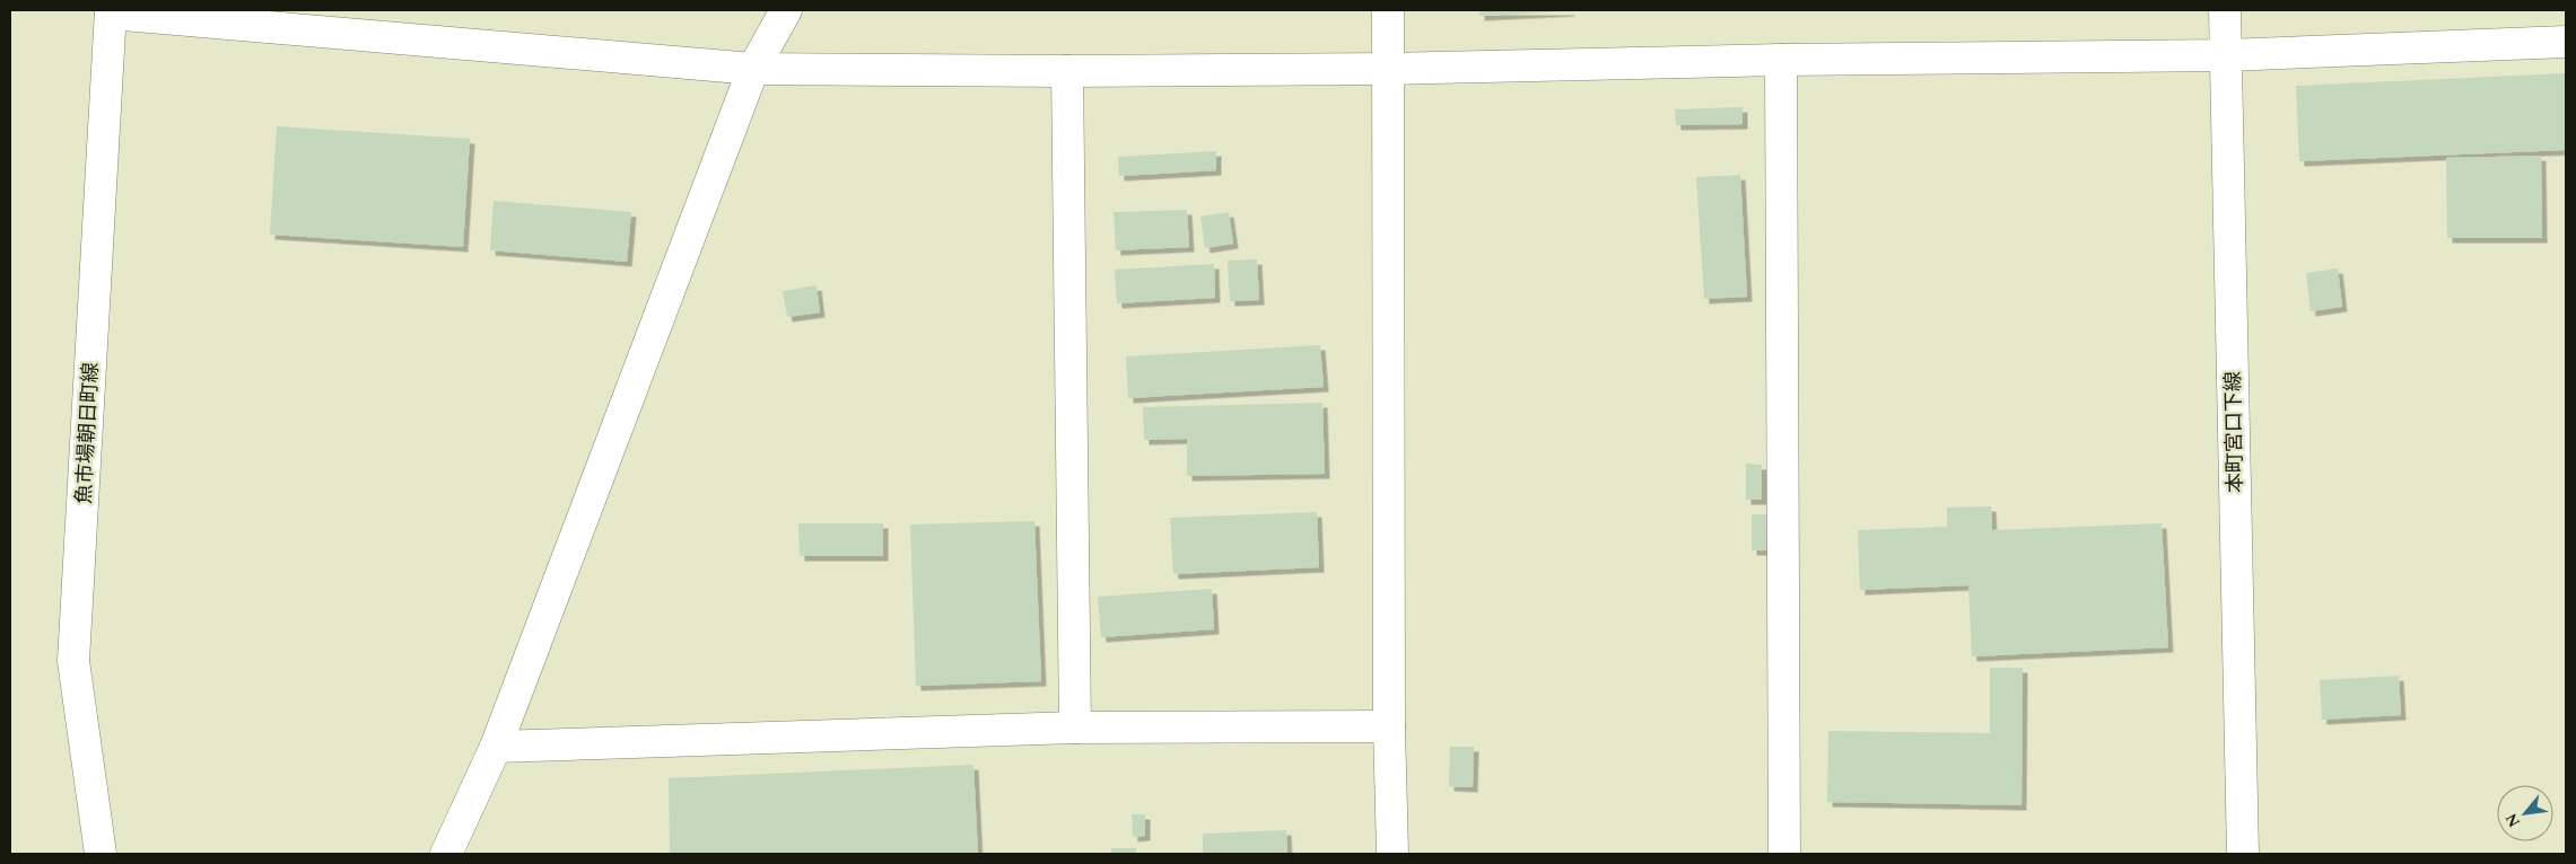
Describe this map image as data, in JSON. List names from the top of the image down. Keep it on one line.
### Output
{"streets":{"street":["本町宮口下線","魚市場朝日町線"]},"north":"bottom left"}
